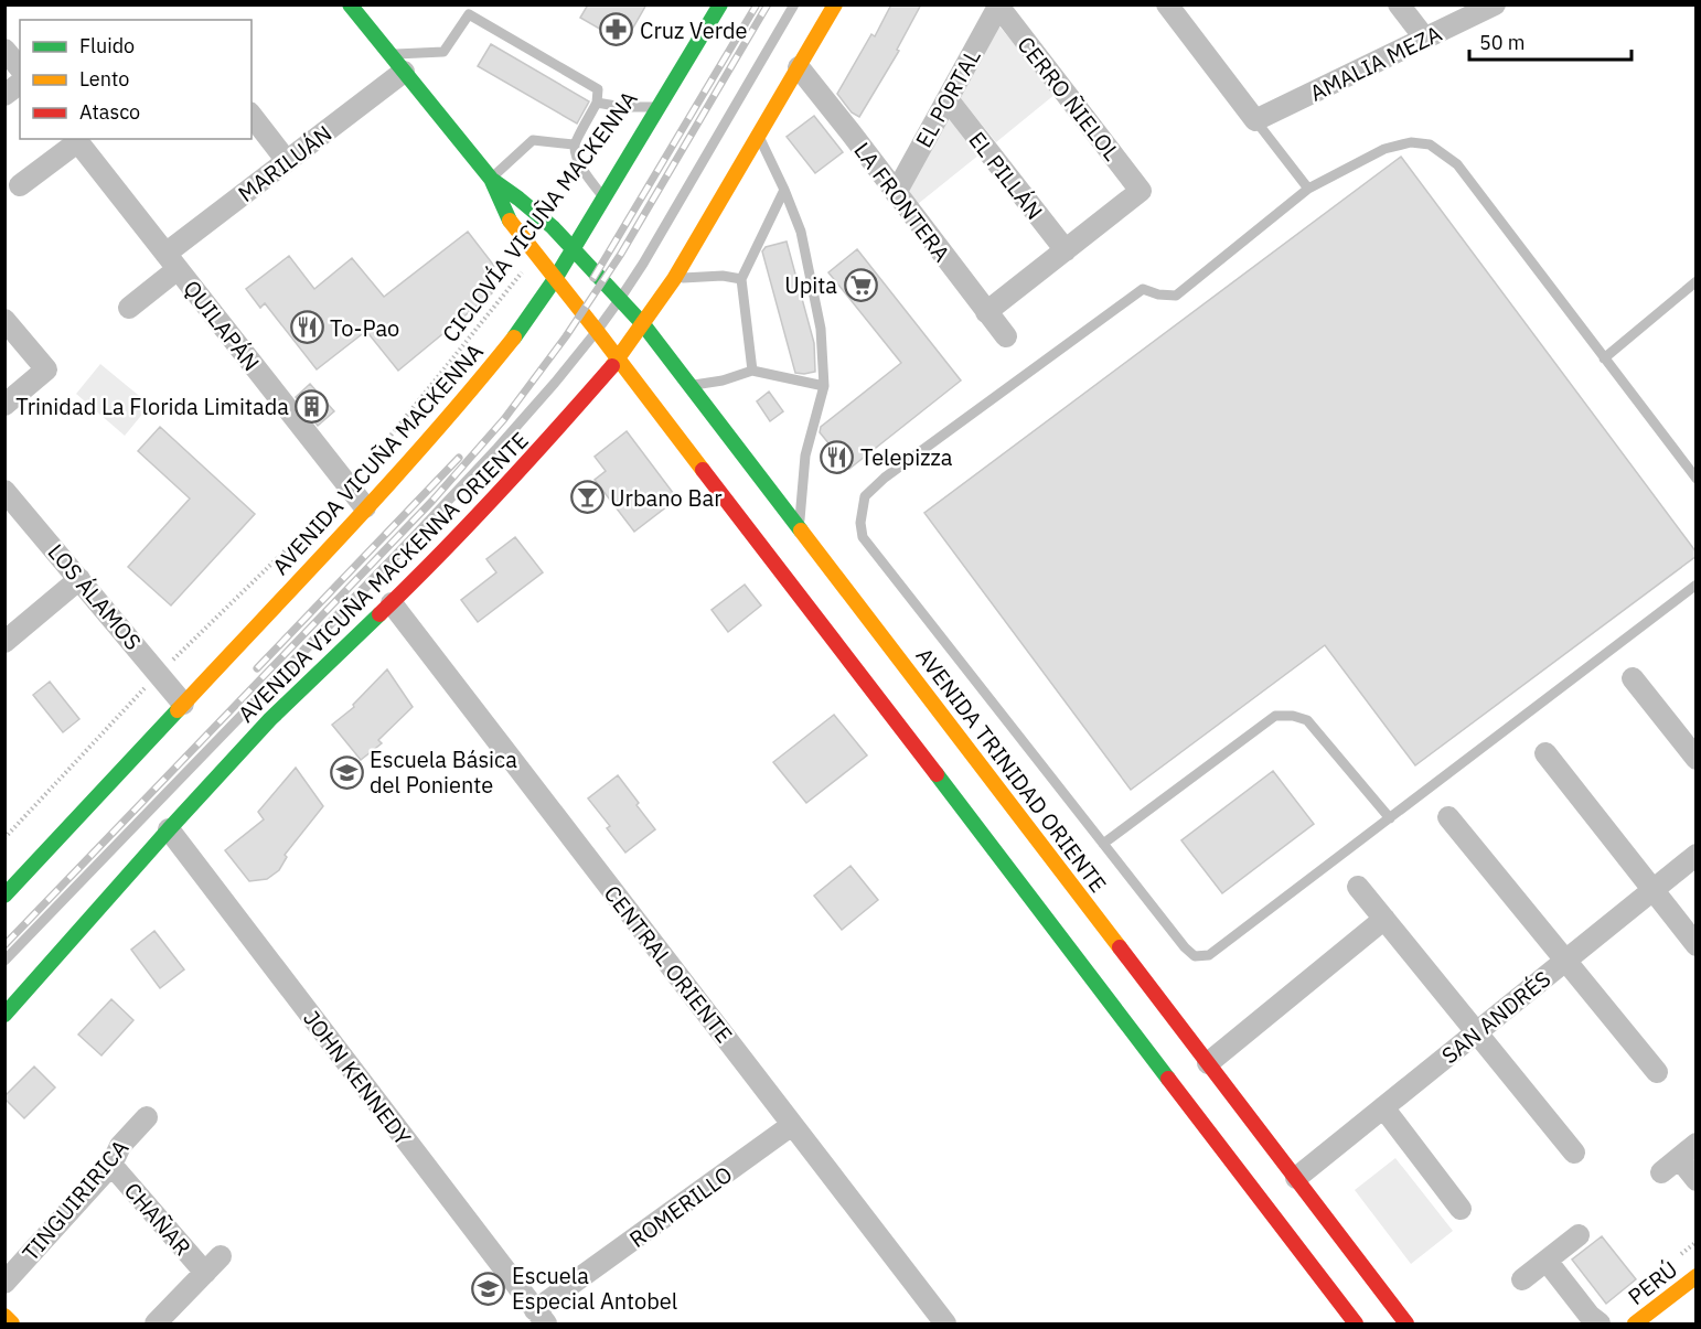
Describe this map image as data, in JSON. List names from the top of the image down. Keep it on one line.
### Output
{"streets":{"main road":["AVENIDA VICUÑA MACKENNA","AVENIDA VICUÑA MACKENNA ORIENTE","AVENIDA TRINIDAD ORIENTE","PERÚ"],"street":["AMALIA MEZA","EL PORTAL","CERRO ÑIELOL","MARILUÁN","EL PILLÁN","LA FRONTERA","QUILAPÁN","LOS ÁLAMOS","CENTRAL ORIENTE","SAN ANDRÉS","JOHN KENNEDY","TINGUIRIRICA","ROMERILLO","CHAÑAR"],"path":["CICLOVÍA VICUÑA MACKENNA"]},"crossings":[["EL PORTAL","CERRO ÑIELOL"],["EL PORTAL","EL PILLÁN"],["EL PORTAL","LA FRONTERA"],["CERRO ÑIELOL","EL PILLÁN"],["MARILUÁN","QUILAPÁN"],["LA FRONTERA","AVENIDA VICUÑA MACKENNA ORIENTE"],["QUILAPÁN","AVENIDA VICUÑA MACKENNA"],["AVENIDA VICUÑA MACKENNA","LOS ÁLAMOS"],["AVENIDA VICUÑA MACKENNA","AVENIDA TRINIDAD ORIENTE"],["AVENIDA VICUÑA MACKENNA ORIENTE","AVENIDA TRINIDAD ORIENTE"],["AVENIDA VICUÑA MACKENNA ORIENTE","CENTRAL ORIENTE"],["AVENIDA VICUÑA MACKENNA ORIENTE","JOHN KENNEDY"],["AVENIDA TRINIDAD ORIENTE","SAN ANDRÉS"],["CENTRAL ORIENTE","ROMERILLO"],["JOHN KENNEDY","ROMERILLO"],["TINGUIRIRICA","CHAÑAR"]],"places":{"pharmacy":["Cruz Verde"],"supermarket":["Upita"],"restaurant":["To-Pao","Telepizza"],"building":["Trinidad La Florida Limitada"],"bar":["Urbano Bar"],"school or university":["Escuela Básica del Poniente","Escuela Especial Antobel"]},"legend":["Fluido","Lento","Atasco"],"scale_bar":"50 m"}
